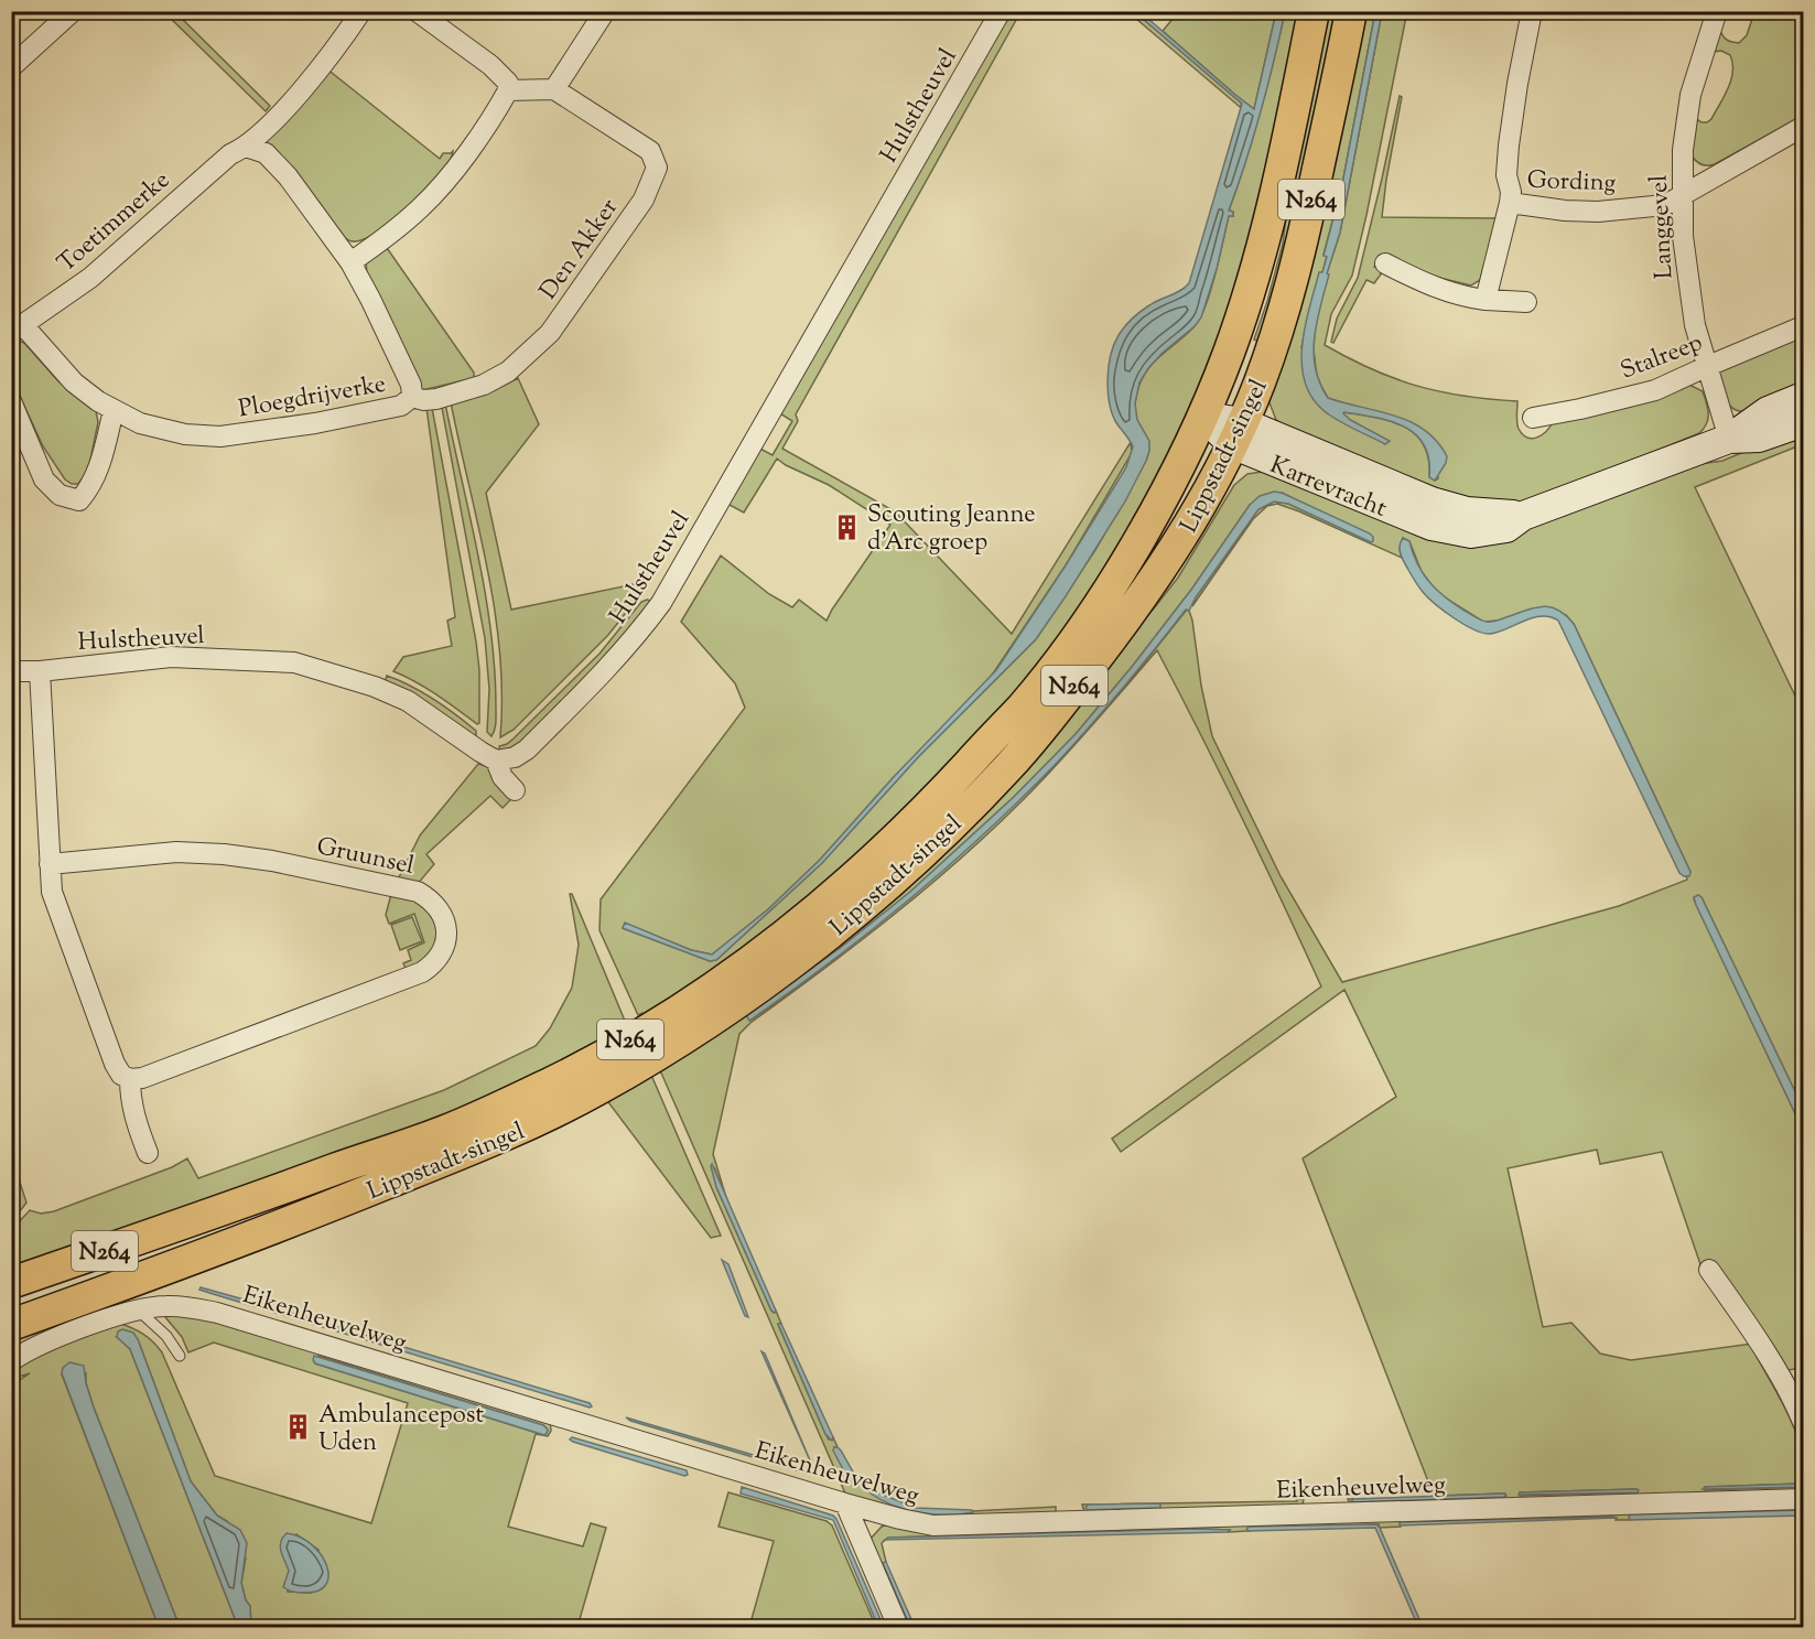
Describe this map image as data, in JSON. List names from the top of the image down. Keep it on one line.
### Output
{"streets":{"main road":["N264","Lippstadt-singel"],"street":["Hulstheuvel","Gording","Toetimmerke","Langgevel","Den Akker","Stalreep","Ploegdrijverke","Karrevracht","Gruunsel","Eikenheuvelweg"]},"crossings":[["Gording","Langgevel"],["Toetimmerke","Ploegdrijverke"],["Langgevel","Stalreep"],["Langgevel","Karrevracht"],["Den Akker","Ploegdrijverke"],["Lippstadt-singel","Karrevracht"]],"places":{"building":["Scouting Jeanne d'Arc groep","Ambulancepost Uden"]}}
